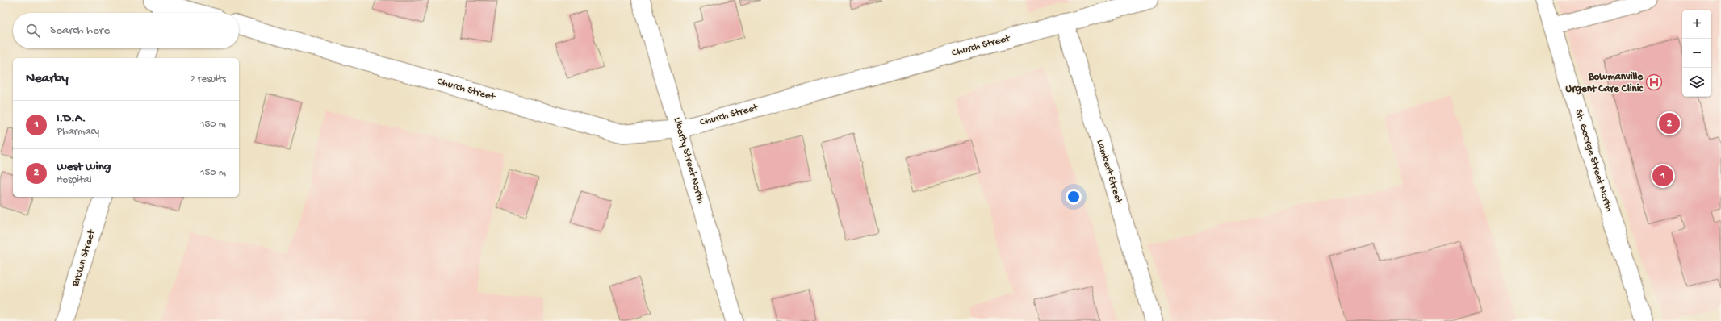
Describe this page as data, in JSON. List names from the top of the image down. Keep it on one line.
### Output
{"streets":{"street":["Church Street","Liberty Street North","St. George Street North","Lambert Street","Brown Street"]},"crossings":[["Church Street","Liberty Street North"],["Church Street","Lambert Street"]],"places":{"hospital":["Bowmanville Urgent Care Clinic"]},"page":{"map_buttons":["+","−"],"search":"Search here","heading":["Nearby","2 results"],"list":[{"mark":"1","name":"I.D.A.","note":"Pharmacy","value":"150 m"},{"mark":"2","name":"West Wing","note":"Hospital","value":"150 m"}],"pins":["2","1"]}}
